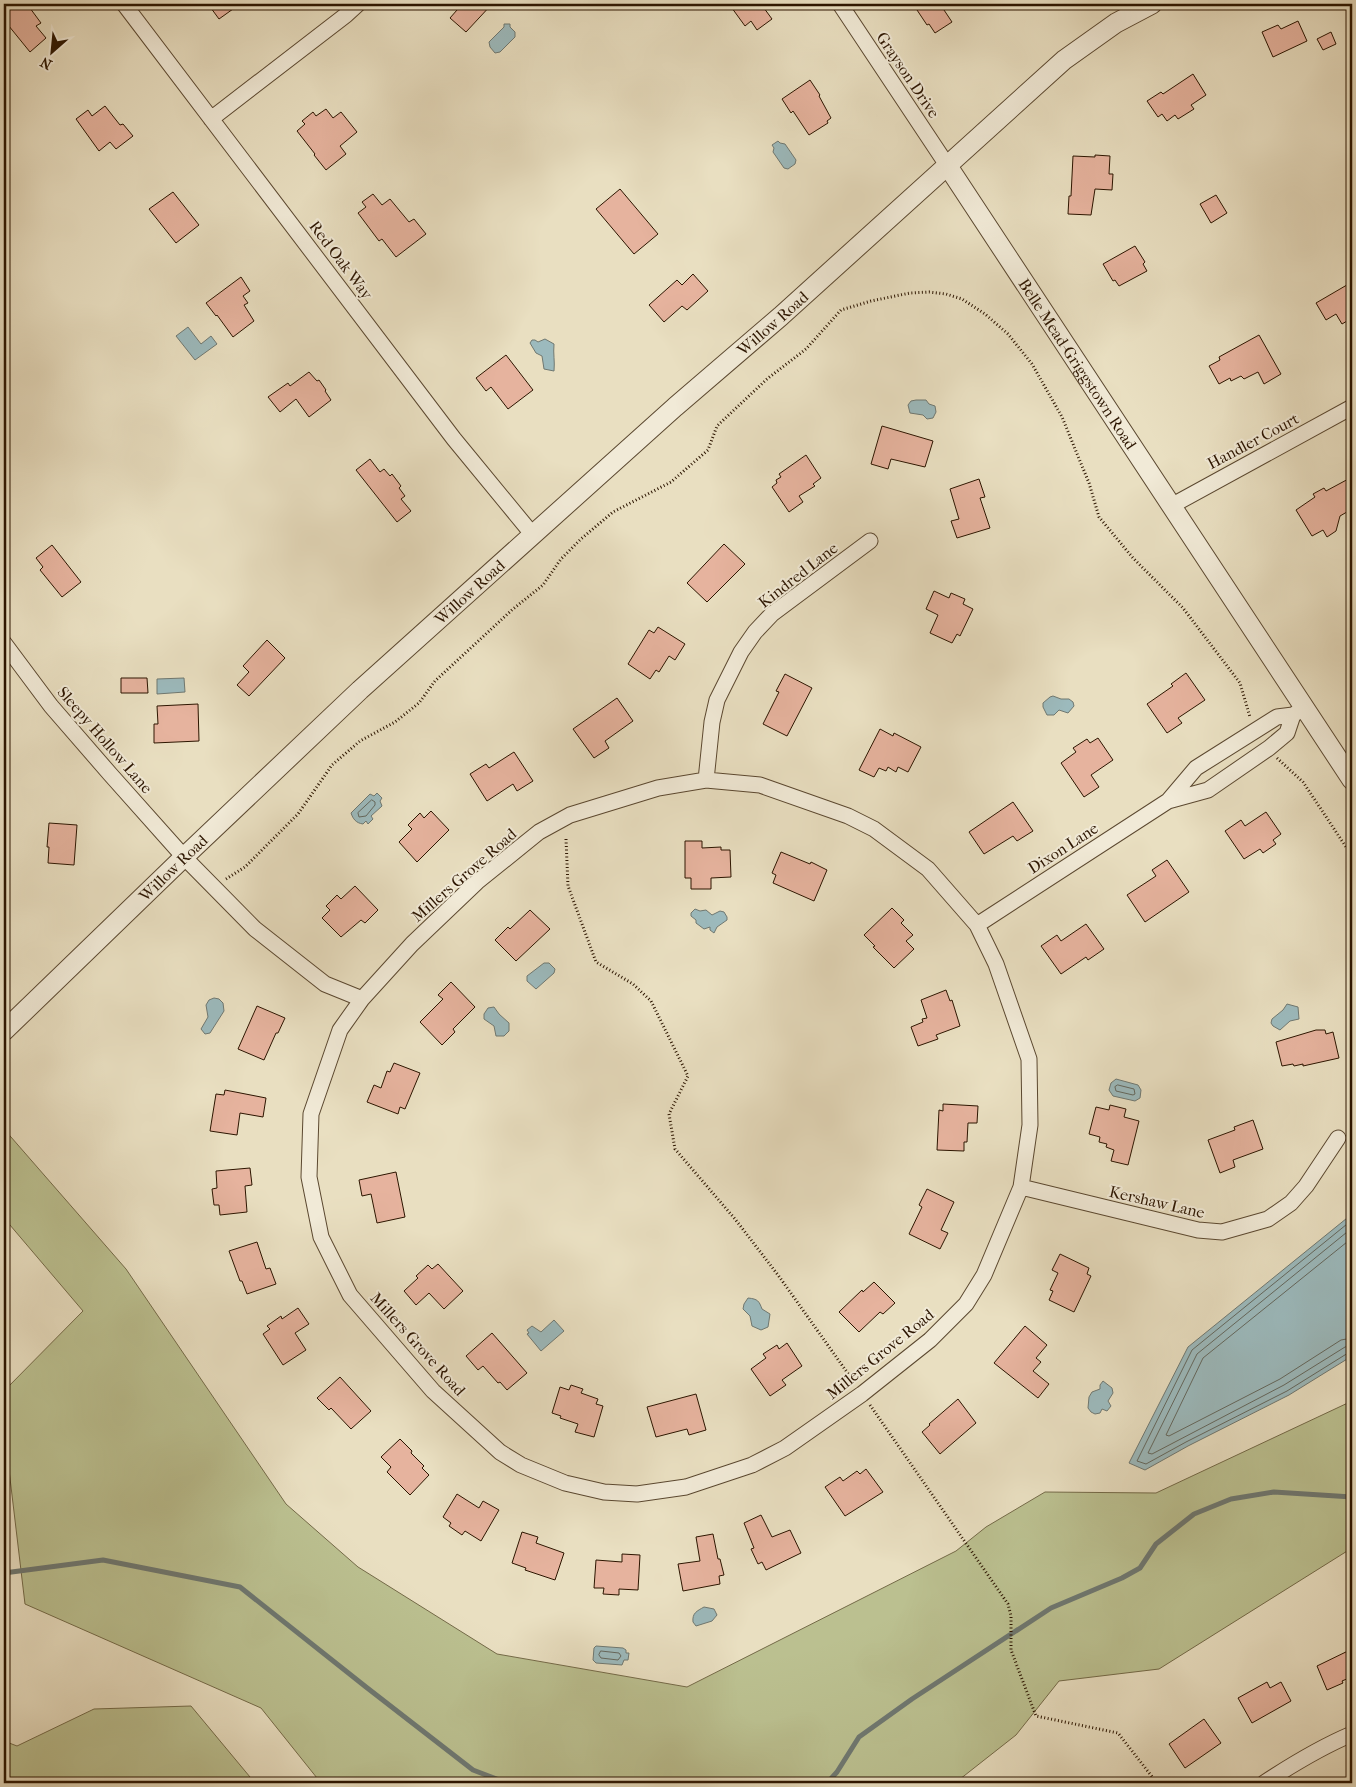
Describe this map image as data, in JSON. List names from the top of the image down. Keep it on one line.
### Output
{"streets":{"street":["Grayson Drive","Red Oak Way","Willow Road","Belle Mead-Griggstown Road","Handler Court","Kindred Lane","Sleepy Hollow Lane","Dixon Lane","Millers Grove Road","Kershaw Lane"]},"crossings":[["Grayson Drive","Willow Road"],["Grayson Drive","Belle Mead-Griggstown Road"],["Red Oak Way","Willow Road"],["Willow Road","Belle Mead-Griggstown Road"],["Willow Road","Sleepy Hollow Lane"],["Belle Mead-Griggstown Road","Handler Court"],["Belle Mead-Griggstown Road","Dixon Lane"],["Kindred Lane","Millers Grove Road"],["Dixon Lane","Millers Grove Road"],["Millers Grove Road","Kershaw Lane"]],"north":"bottom left"}
